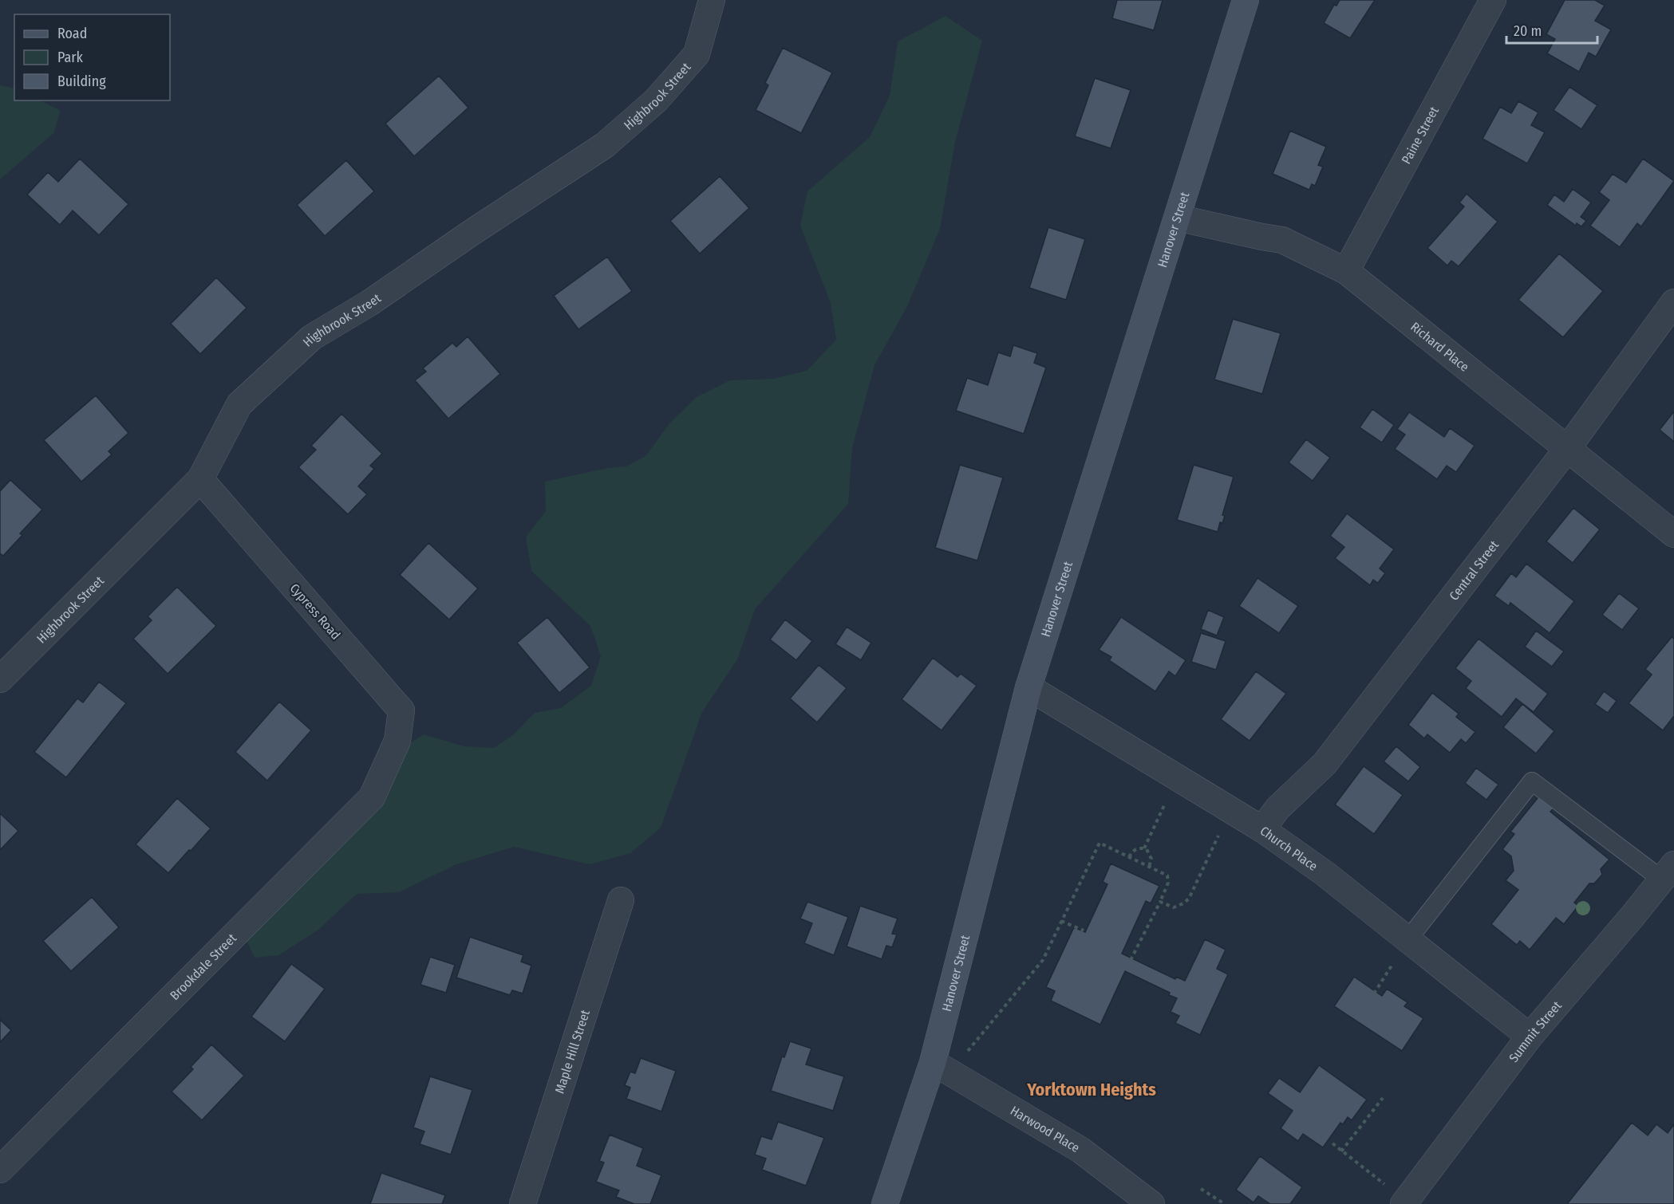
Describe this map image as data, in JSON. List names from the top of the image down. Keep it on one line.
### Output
{"streets":{"street":["Highbrook Street","Paine Street","Hanover Street","Richard Place","Central Street","Cypress Road","Church Place","Brookdale Street","Summit Street","Maple Hill Street","Harwood Place"]},"crossings":[["Highbrook Street","Cypress Road"],["Paine Street","Richard Place"],["Hanover Street","Richard Place"],["Hanover Street","Church Place"],["Hanover Street","Harwood Place"],["Richard Place","Central Street"],["Central Street","Church Place"],["Cypress Road","Brookdale Street"],["Church Place","Summit Street"]],"districts":["Yorktown Heights"],"legend":["Road","Park","Building"],"scale_bar":"20 m"}
